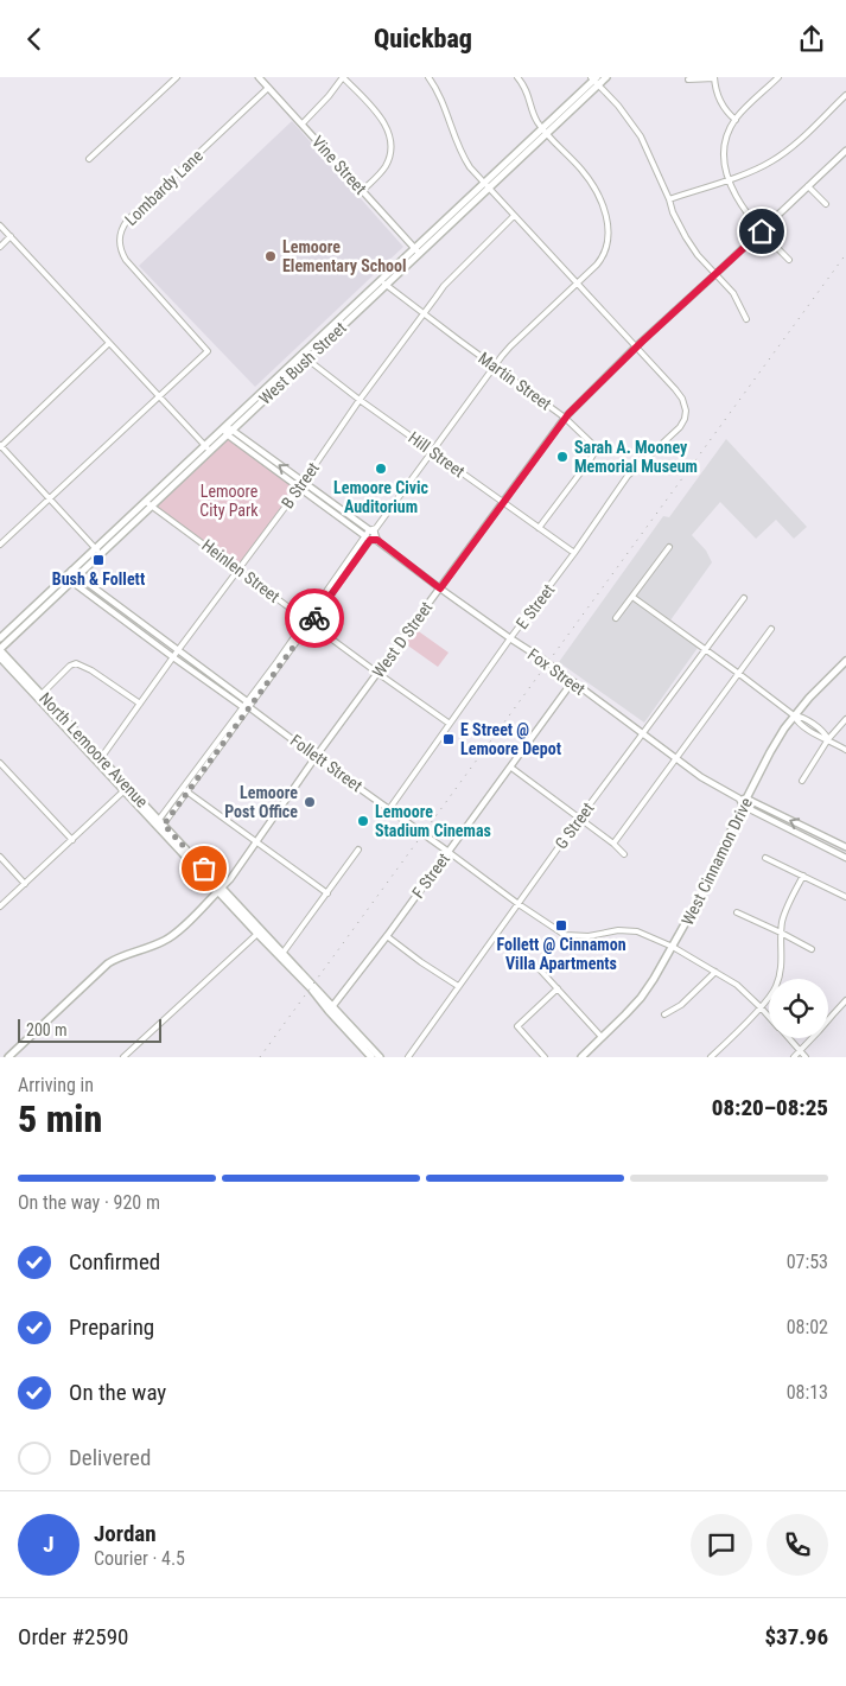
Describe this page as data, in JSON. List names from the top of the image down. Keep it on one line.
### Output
{"streets":{"main road":["West Bush Street","North Lemoore Avenue","West Cinnamon Drive"],"street":["Vine Street","Lombardy Lane","Martin Street","Hill Street","B Street","Heinlen Street","E Street","West D Street","Fox Street","Follett Street","G Street","F Street"]},"crossings":[["Vine Street","Lombardy Lane"],["Vine Street","West Bush Street"],["West Bush Street","Martin Street"],["West Bush Street","Hill Street"],["West Bush Street","Heinlen Street"],["West Bush Street","Fox Street"],["West Bush Street","North Lemoore Avenue"],["West Bush Street","Follett Street"],["Martin Street","Hill Street"],["Martin Street","B Street"],["Martin Street","West D Street"],["Hill Street","B Street"],["Hill Street","E Street"],["Hill Street","West D Street"],["B Street","Heinlen Street"],["B Street","Fox Street"],["B Street","North Lemoore Avenue"],["B Street","Follett Street"],["Heinlen Street","E Street"],["Heinlen Street","West D Street"],["E Street","West D Street"],["E Street","Fox Street"],["E Street","Follett Street"],["West D Street","Fox Street"],["West D Street","North Lemoore Avenue"],["West D Street","Follett Street"],["Fox Street","G Street"],["Fox Street","West Cinnamon Drive"],["Fox Street","F Street"],["North Lemoore Avenue","F Street"],["Follett Street","G Street"],["Follett Street","West Cinnamon Drive"],["Follett Street","F Street"]],"parks":["Lemoore City Park"],"places":{"other":["Lemoore Elementary School","Sarah A. Mooney Memorial Museum","Lemoore Civic Auditorium","Lemoore Post Office","Lemoore Stadium Cinemas"],"transit":["Bush & Follett","E Street @ Lemoore Depot","Follett @ Cinnamon Villa Apartments"]},"scale_bar":"200 m","page":{"header":"Quickbag","scale":"200 m","heading":["5 min","Arriving in","08:20–08:25"],"panel":["Jordan","Courier · 4.5","Order #2590","$37.96"],"bar":"On the way · 920 m","list":[["Confirmed","07:53"],["Preparing","08:02"],["On the way","08:13"],"Delivered"],"round":"J"}}
